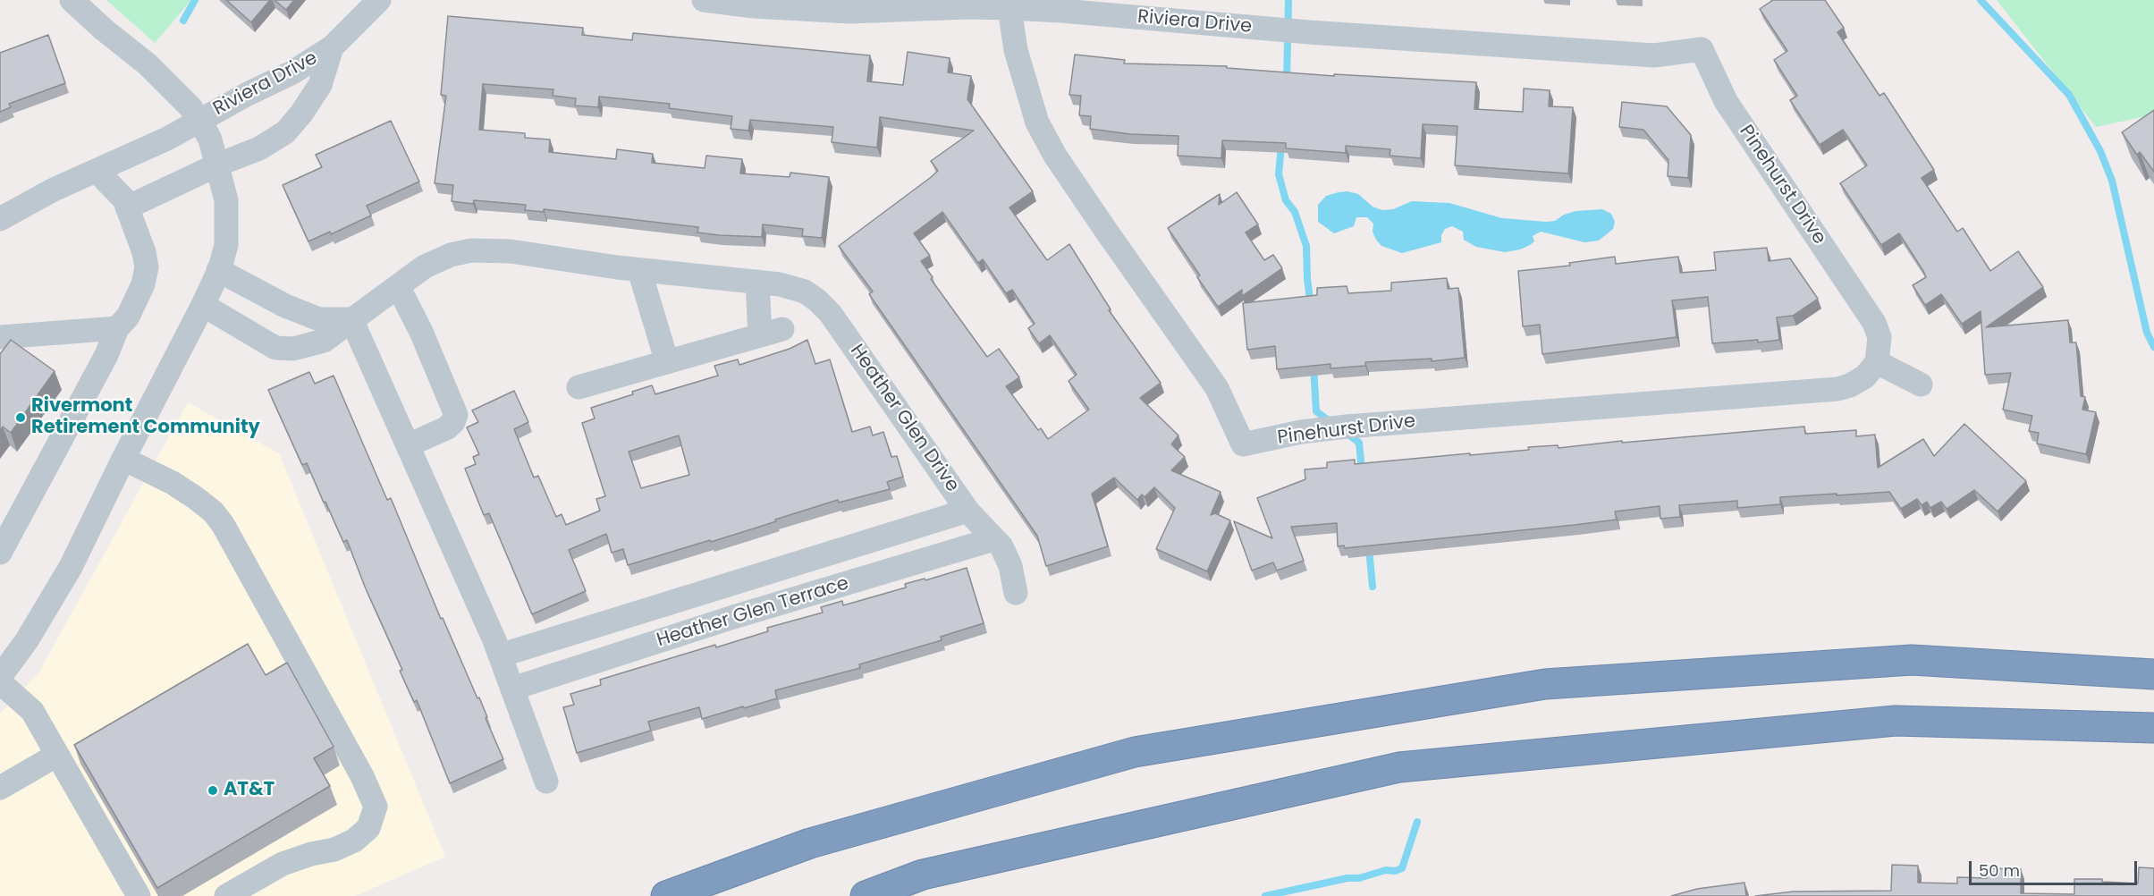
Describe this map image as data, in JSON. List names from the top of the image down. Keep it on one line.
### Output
{"streets":{"street":["Riviera Drive","Pinehurst Drive","Heather Glen Drive","Heather Glen Terrace"]},"crossings":[["Riviera Drive","Pinehurst Drive"],["Heather Glen Drive","Heather Glen Terrace"]],"places":["Rivermont Retirement Community","AT&T"],"scale_bar":"50 m"}
